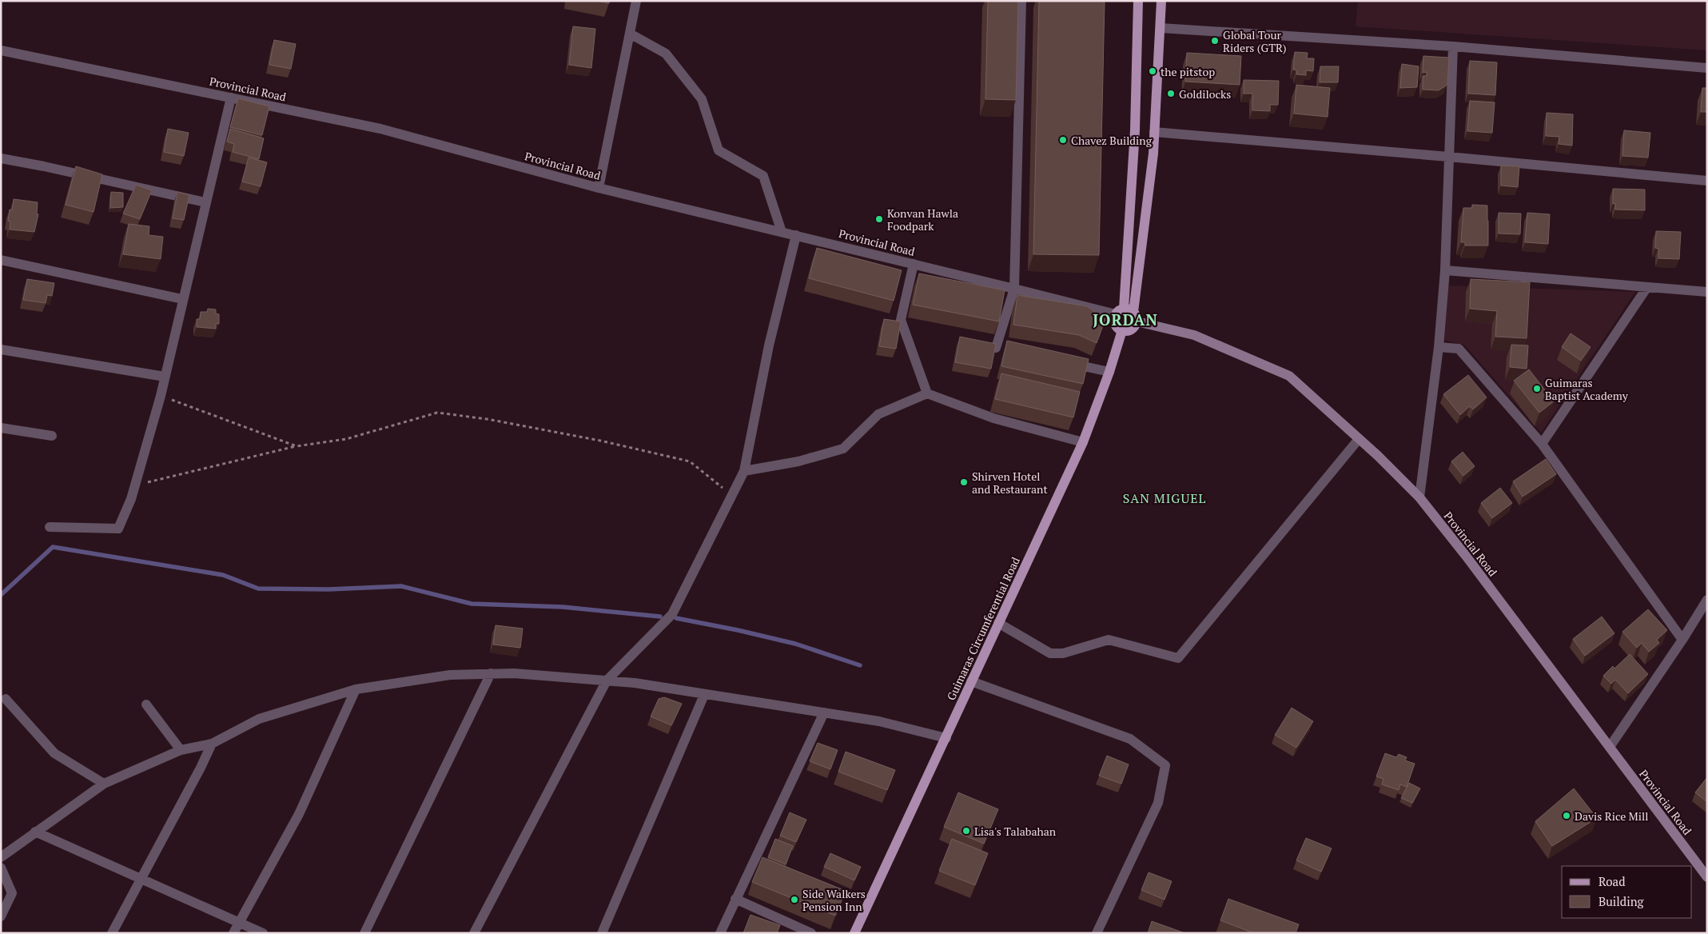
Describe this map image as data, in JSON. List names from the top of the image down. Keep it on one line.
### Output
{"streets":{"main road":["Provincial Road","Guimaras Circumferential Road"]},"districts":["JORDAN","SAN MIGUEL"],"places":["Global Tour Riders (GTR)","the pitstop","Goldilocks","Chavez Building","Konvan Hawla Foodpark","Guimaras Baptist Academy","Shirven Hotel and Restaurant","Davis Rice Mill","Lisa's Talabahan","Side Walkers Pension Inn"],"legend":["Road","Building"]}
